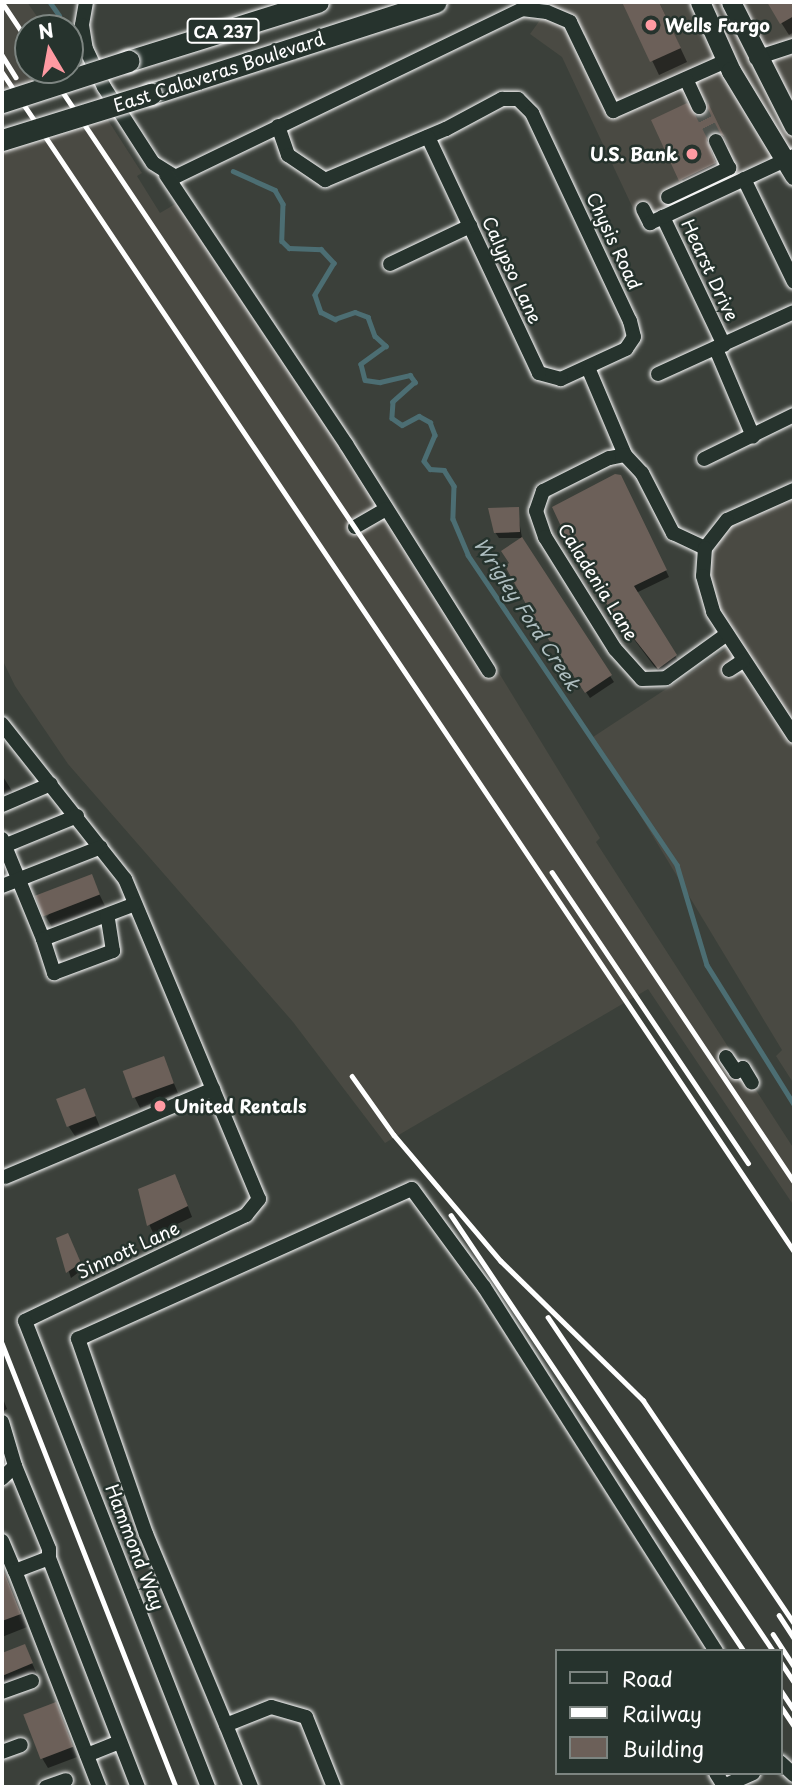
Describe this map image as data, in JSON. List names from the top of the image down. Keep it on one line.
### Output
{"streets":{"highway":["CA 237","East Calaveras Boulevard"],"street":["Chysis Road","Calypso Lane","Hearst Drive","Caladenia Lane","Sinnott Lane","Hammond Way"]},"crossings":[["Chysis Road","Calypso Lane"],["Sinnott Lane","Hammond Way"]],"water":["Wrigley Ford Creek"],"places":["Wells Fargo","U.S. Bank","United Rentals"],"legend":["Road","Railway","Building"],"north":"top"}
